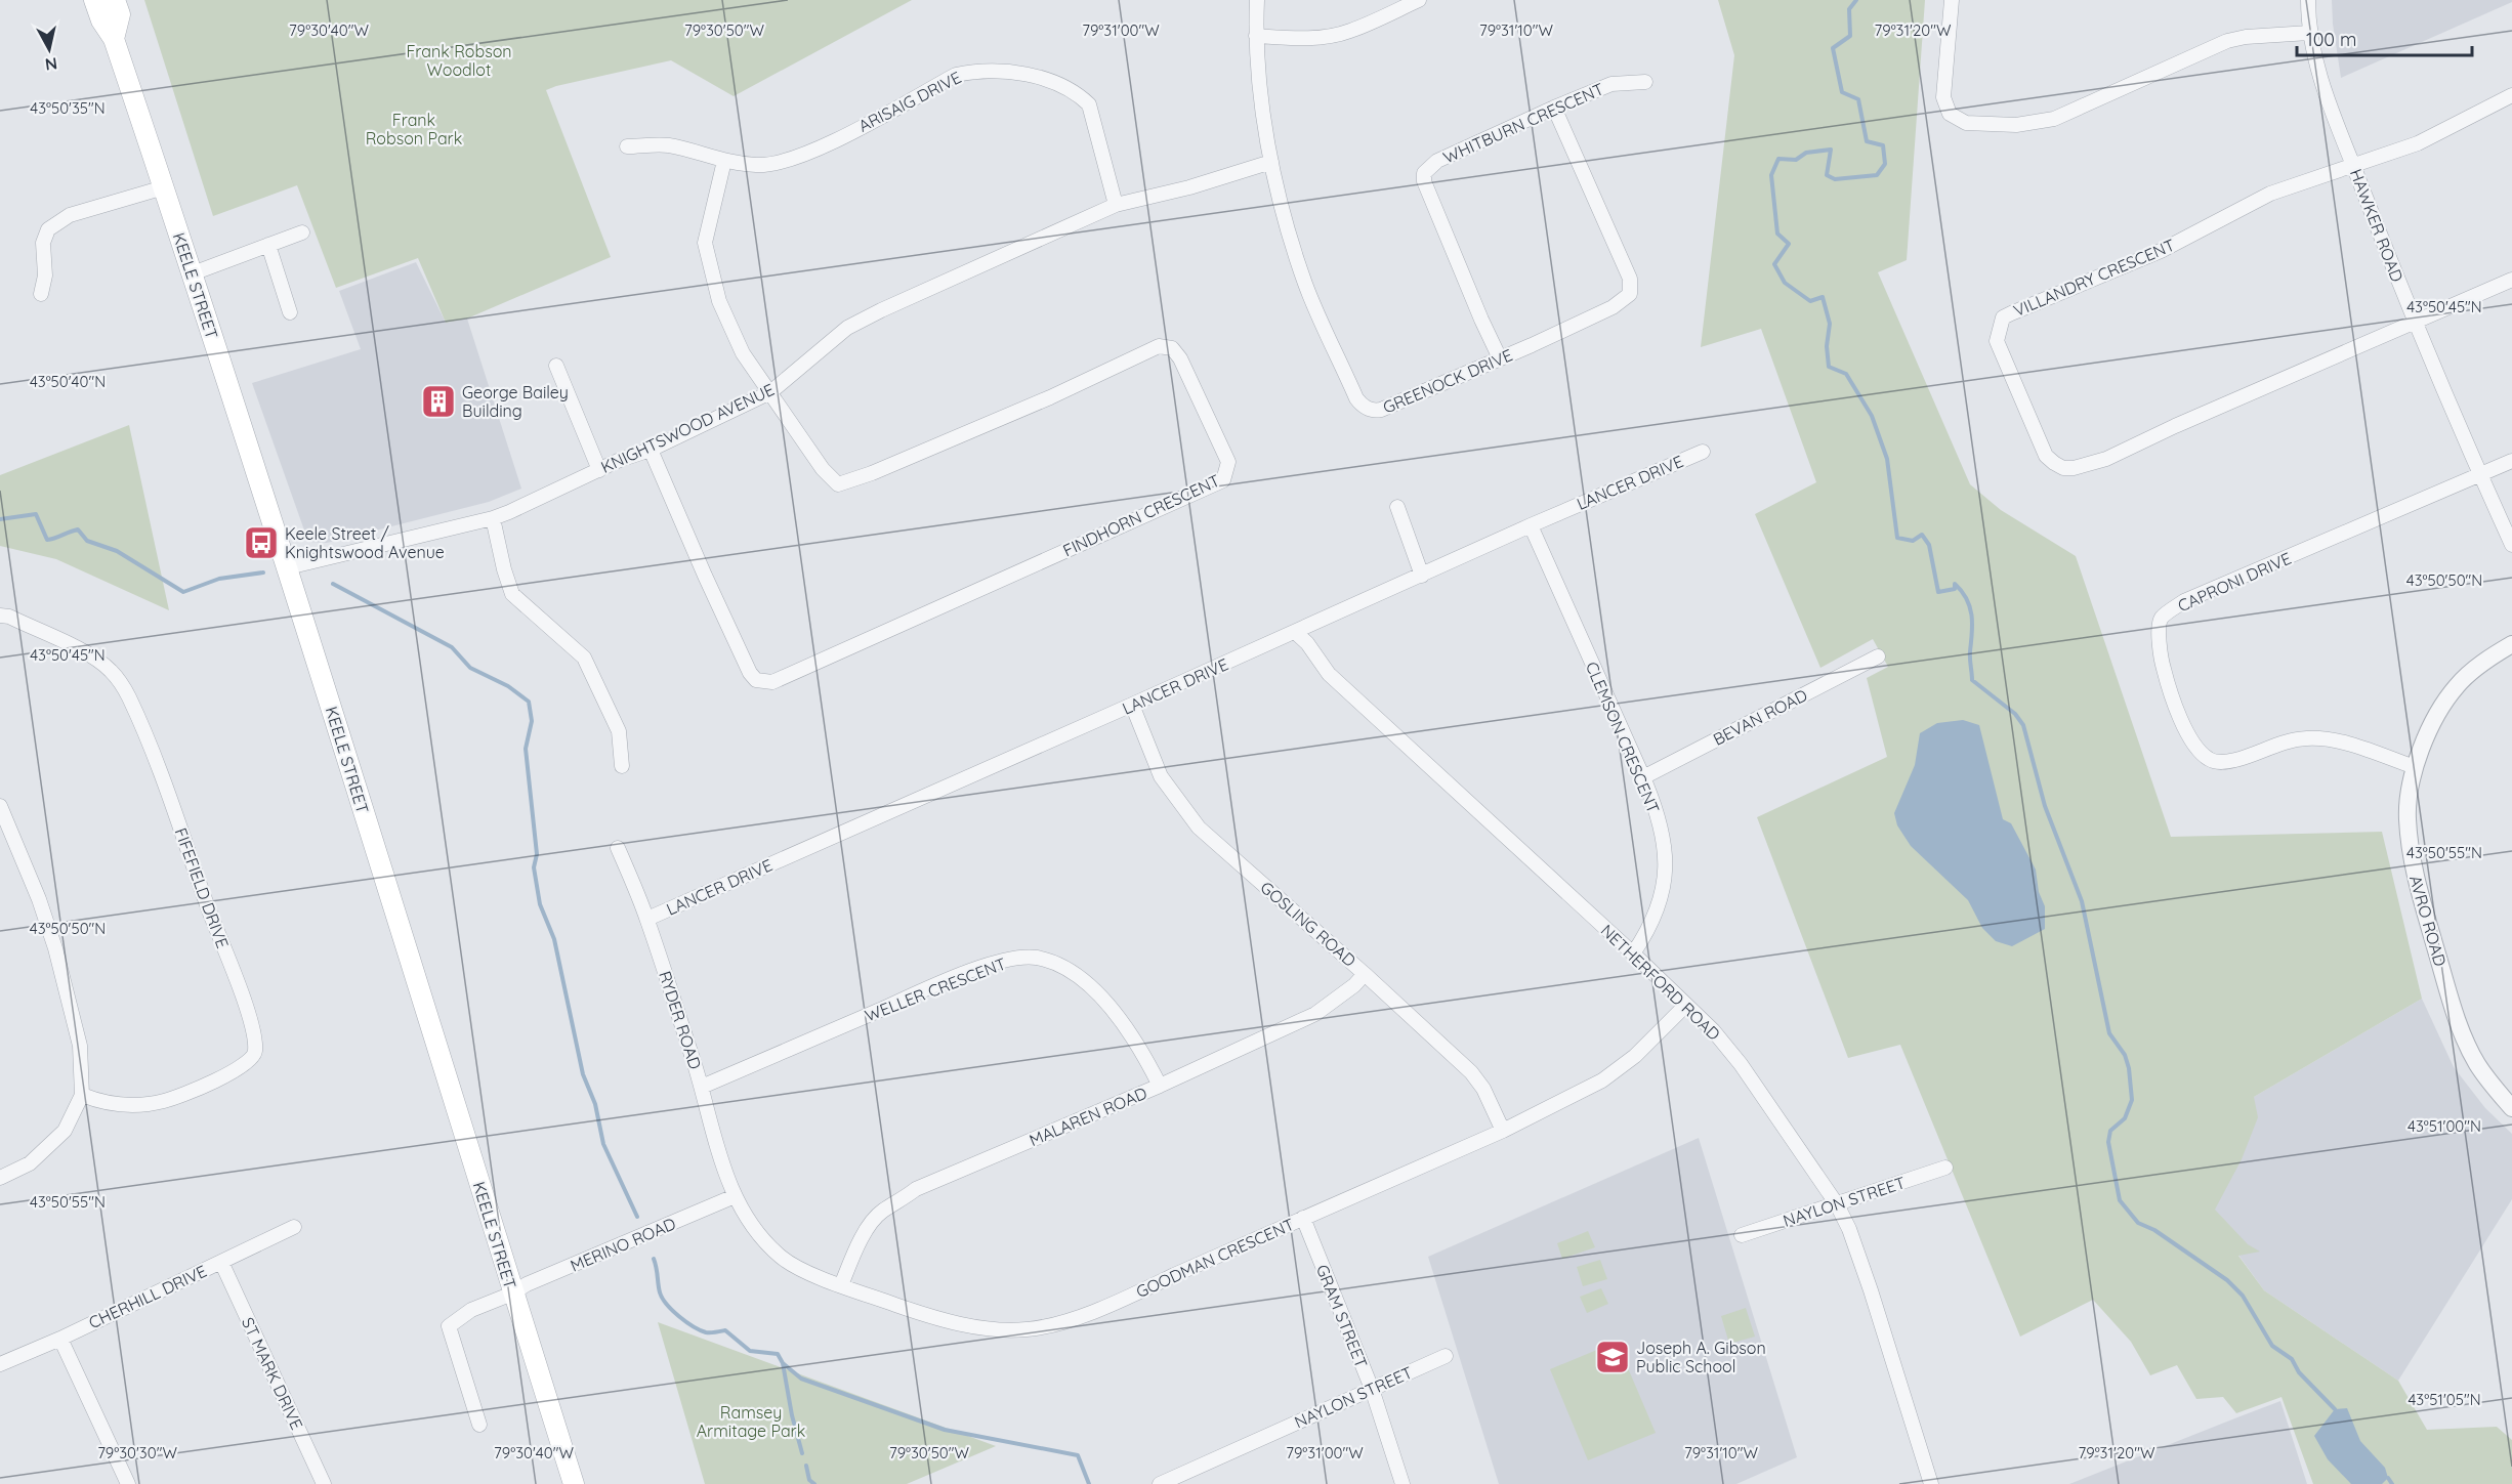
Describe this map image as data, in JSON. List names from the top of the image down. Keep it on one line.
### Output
{"streets":{"main road":["KEELE STREET"],"street":["ARISAIG DRIVE","WHITBURN CRESCENT","HAWKER ROAD","VILLANDRY CRESCENT","GREENOCK DRIVE","KNIGHTSWOOD AVENUE","LANCER DRIVE","FINDHORN CRESCENT","CAPRONI DRIVE","BEVAN ROAD","CLEMSON CRESCENT","FIFEFIELD DRIVE","AVRO ROAD","GOSLING ROAD","NETHERFORD ROAD","WELLER CRESCENT","RYDER ROAD","MALAREN ROAD","NAYLON STREET","MERINO ROAD","GOODMAN CRESCENT","CHERHILL DRIVE","GRAM STREET","ST MARK DRIVE"]},"crossings":[["ARISAIG DRIVE","KNIGHTSWOOD AVENUE"],["WHITBURN CRESCENT","GREENOCK DRIVE"],["HAWKER ROAD","VILLANDRY CRESCENT"],["HAWKER ROAD","CAPRONI DRIVE"],["KEELE STREET","KNIGHTSWOOD AVENUE"],["KEELE STREET","MERINO ROAD"],["GREENOCK DRIVE","KNIGHTSWOOD AVENUE"],["KNIGHTSWOOD AVENUE","FINDHORN CRESCENT"],["LANCER DRIVE","CLEMSON CRESCENT"],["LANCER DRIVE","GOSLING ROAD"],["LANCER DRIVE","NETHERFORD ROAD"],["LANCER DRIVE","RYDER ROAD"],["CAPRONI DRIVE","AVRO ROAD"],["BEVAN ROAD","CLEMSON CRESCENT"],["CLEMSON CRESCENT","NETHERFORD ROAD"],["GOSLING ROAD","MALAREN ROAD"],["GOSLING ROAD","GOODMAN CRESCENT"],["NETHERFORD ROAD","NAYLON STREET"],["NETHERFORD ROAD","GOODMAN CRESCENT"],["WELLER CRESCENT","RYDER ROAD"],["WELLER CRESCENT","MALAREN ROAD"],["RYDER ROAD","MERINO ROAD"],["RYDER ROAD","GOODMAN CRESCENT"],["MALAREN ROAD","GOODMAN CRESCENT"],["NAYLON STREET","GRAM STREET"],["MERINO ROAD","GOODMAN CRESCENT"],["GOODMAN CRESCENT","GRAM STREET"],["CHERHILL DRIVE","ST MARK DRIVE"]],"parks":["Frank Robson Woodlot","Frank Robson Park","Ramsey Armitage Park"],"places":{"building":["George Bailey Building"],"bus stop":["Keele Street / Knightswood Avenue"],"school or university":["Joseph A. Gibson Public School"]},"scale_bar":"100 m","north":"bottom","coordinates":["79°30'40\"W","79°30'50\"W","79°31'00\"W","79°31'10\"W","79°31'20\"W","43°50'35\"N","43°50'45\"N","43°50'40\"N","43°50'50\"N","43°50'55\"N","43°51'00\"N","43°51'05\"N","79°30'30\"W"]}
